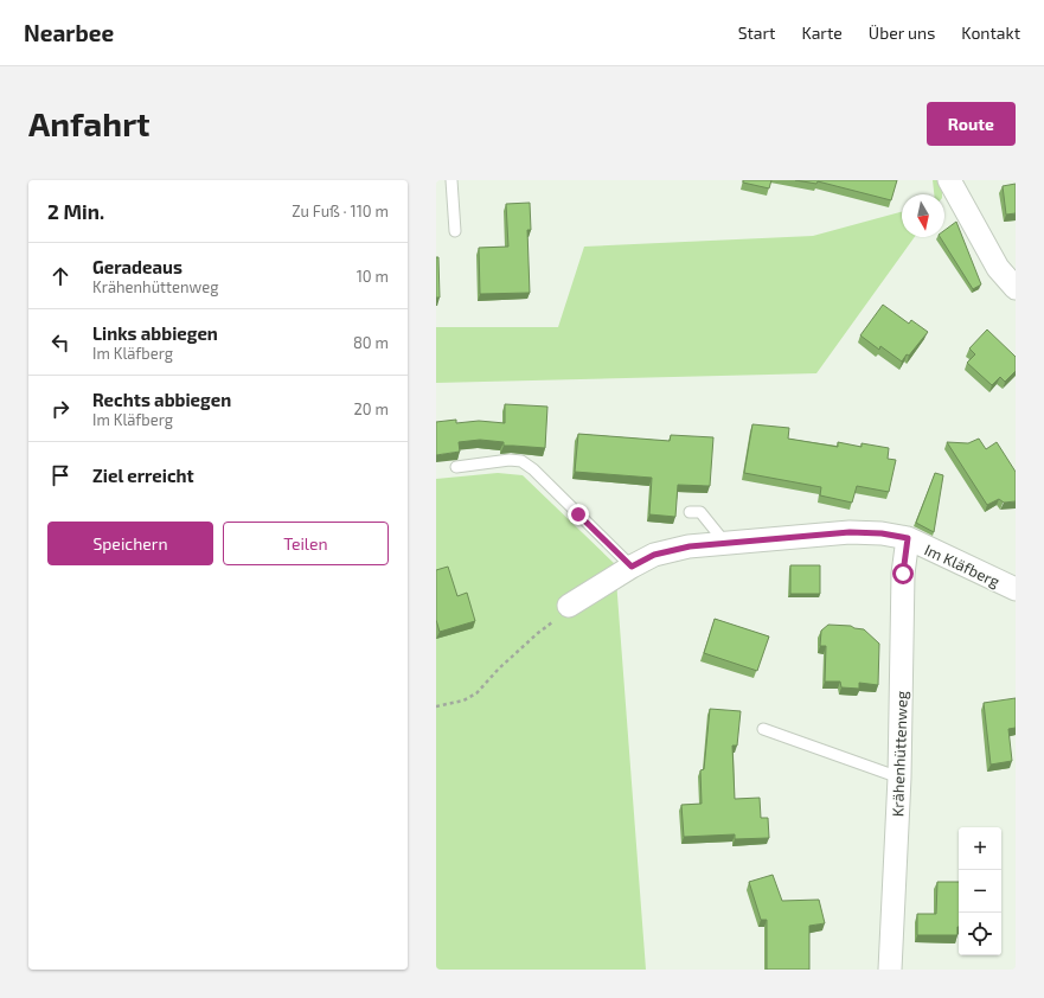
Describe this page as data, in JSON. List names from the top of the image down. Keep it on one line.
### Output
{"streets":{"street":["Im Kläfberg","Krähenhüttenweg"]},"crossings":[["Im Kläfberg","Krähenhüttenweg"]],"north":"bottom","page":{"header":"Nearbee","nav":["Start","Karte","Über uns","Kontakt"],"buttons":["Route",["Speichern","Teilen"]],"title":"Anfahrt","heading":["2 Min.","Zu Fuß · 110 m"],"list":[["Geradeaus","Krähenhüttenweg","10 m"],["Links abbiegen","Im Kläfberg","80 m"],["Rechts abbiegen","Im Kläfberg","20 m"],"Ziel erreicht"],"map_buttons":["+","−"]}}
